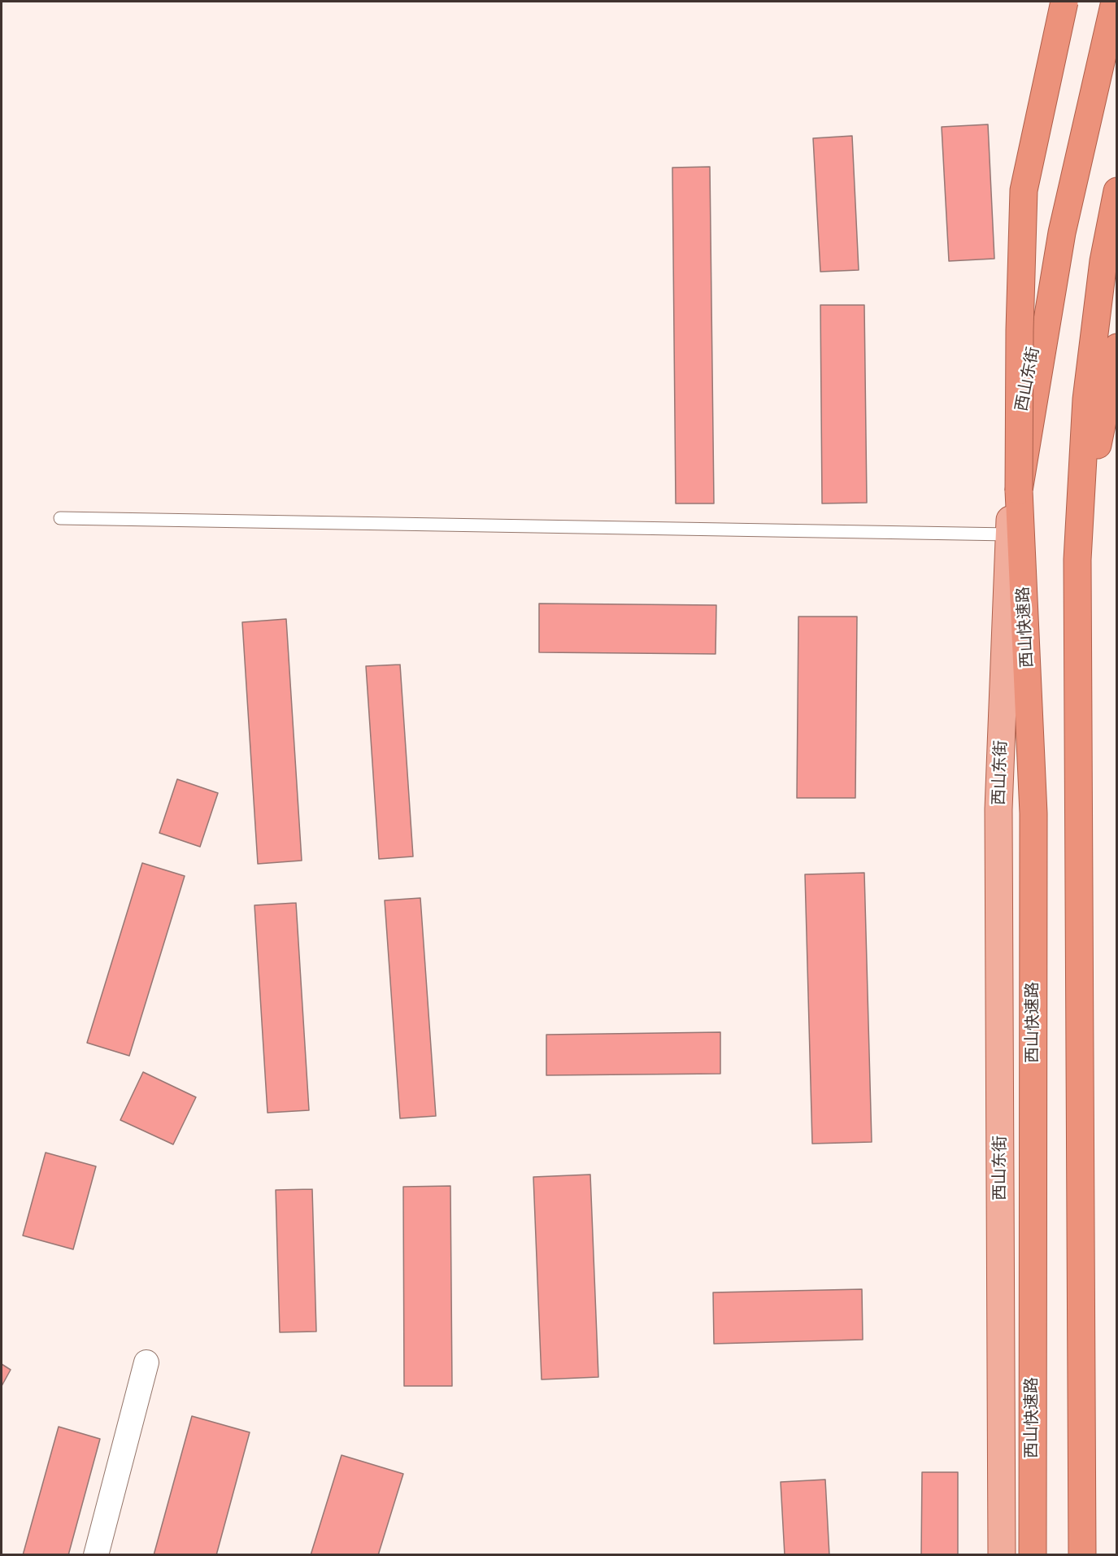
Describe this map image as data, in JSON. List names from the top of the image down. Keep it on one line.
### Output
{"streets":{"highway":["西山快速路"],"main road":["西山东街"]}}
